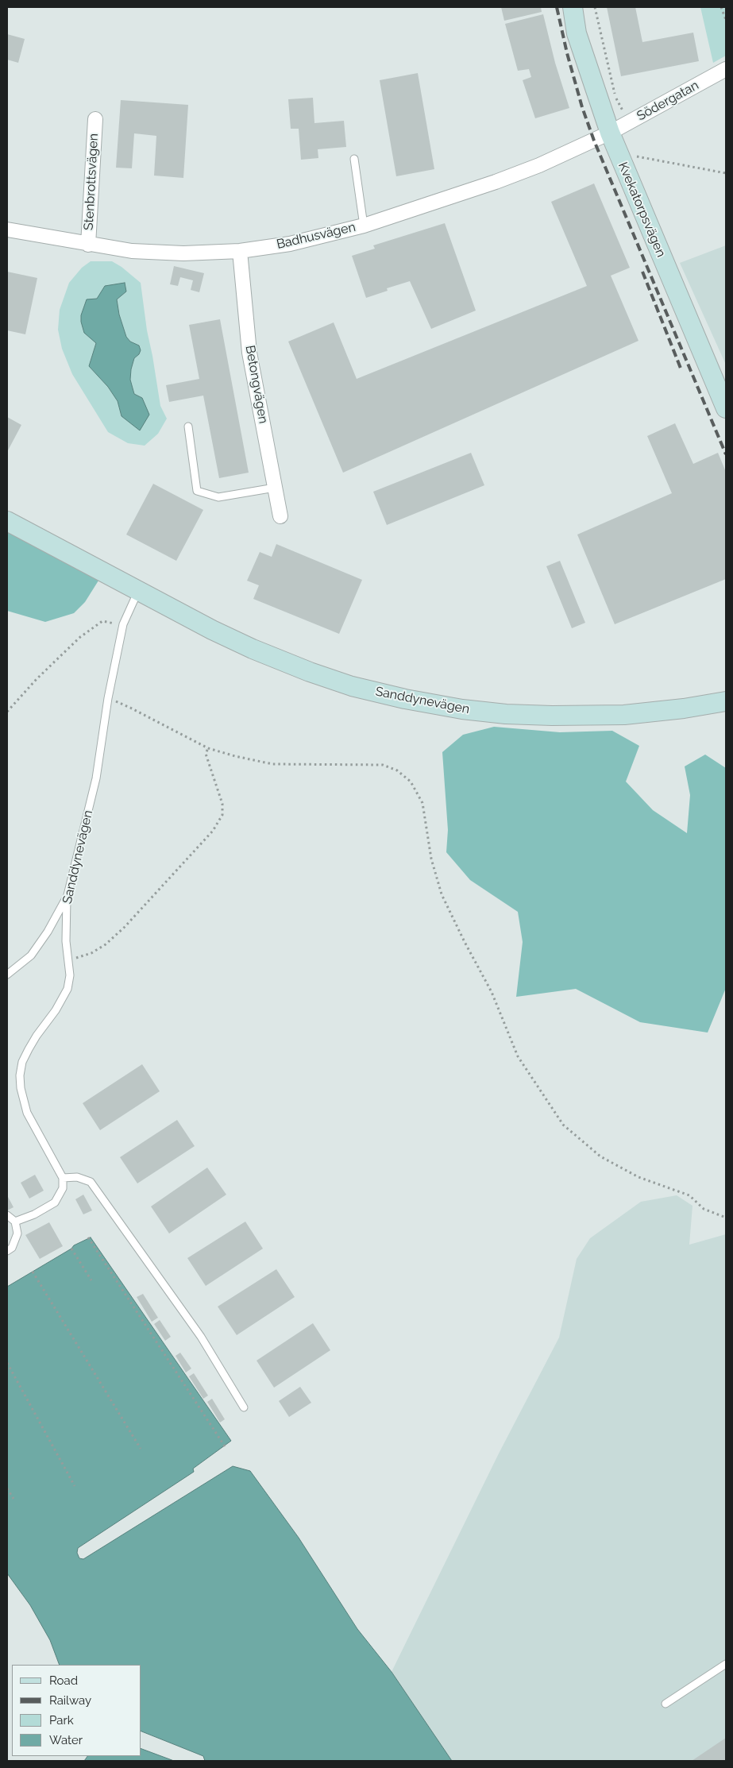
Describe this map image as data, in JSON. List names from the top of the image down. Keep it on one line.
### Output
{"streets":{"street":["Södergatan","Stenbrottsvägen","Kvekatorpsvägen","Badhusvägen","Betongvägen","Sanddynevägen"]},"crossings":[["Södergatan","Kvekatorpsvägen"],["Södergatan","Badhusvägen"],["Stenbrottsvägen","Badhusvägen"],["Kvekatorpsvägen","Badhusvägen"],["Badhusvägen","Betongvägen"]],"legend":["Road","Railway","Park","Water"]}
